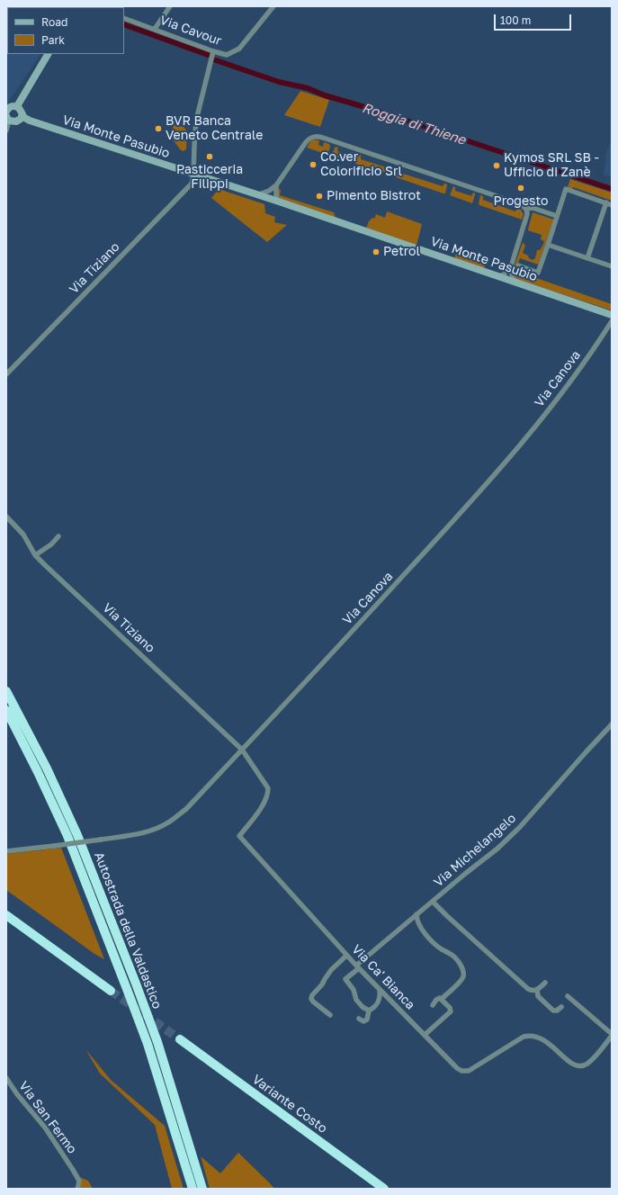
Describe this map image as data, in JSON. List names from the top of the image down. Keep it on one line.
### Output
{"streets":{"highway":["Autostrada della Valdastico","Variante Costo"],"main road":["Via Monte Pasubio"],"street":["Via Cavour","Via Tiziano","Via Canova","Via Michelangelo","Via Ca' Bianca","Via San Fermo"]},"crossings":[["Via Monte Pasubio","Via Tiziano"],["Via Tiziano","Via Canova"],["Via Tiziano","Via Ca' Bianca"],["Via Canova","Via Ca' Bianca"],["Via Michelangelo","Via Ca' Bianca"]],"water":["Roggia di Thiene"],"places":["BVR Banca Veneto Centrale","Pasticceria Filippi","Co.ver Colorificio Srl","Kymos SRL SB - Ufficio di Zanè","Progesto","Pimento Bistrot","Petrol"],"legend":["Road","Park"],"scale_bar":"100 m"}
